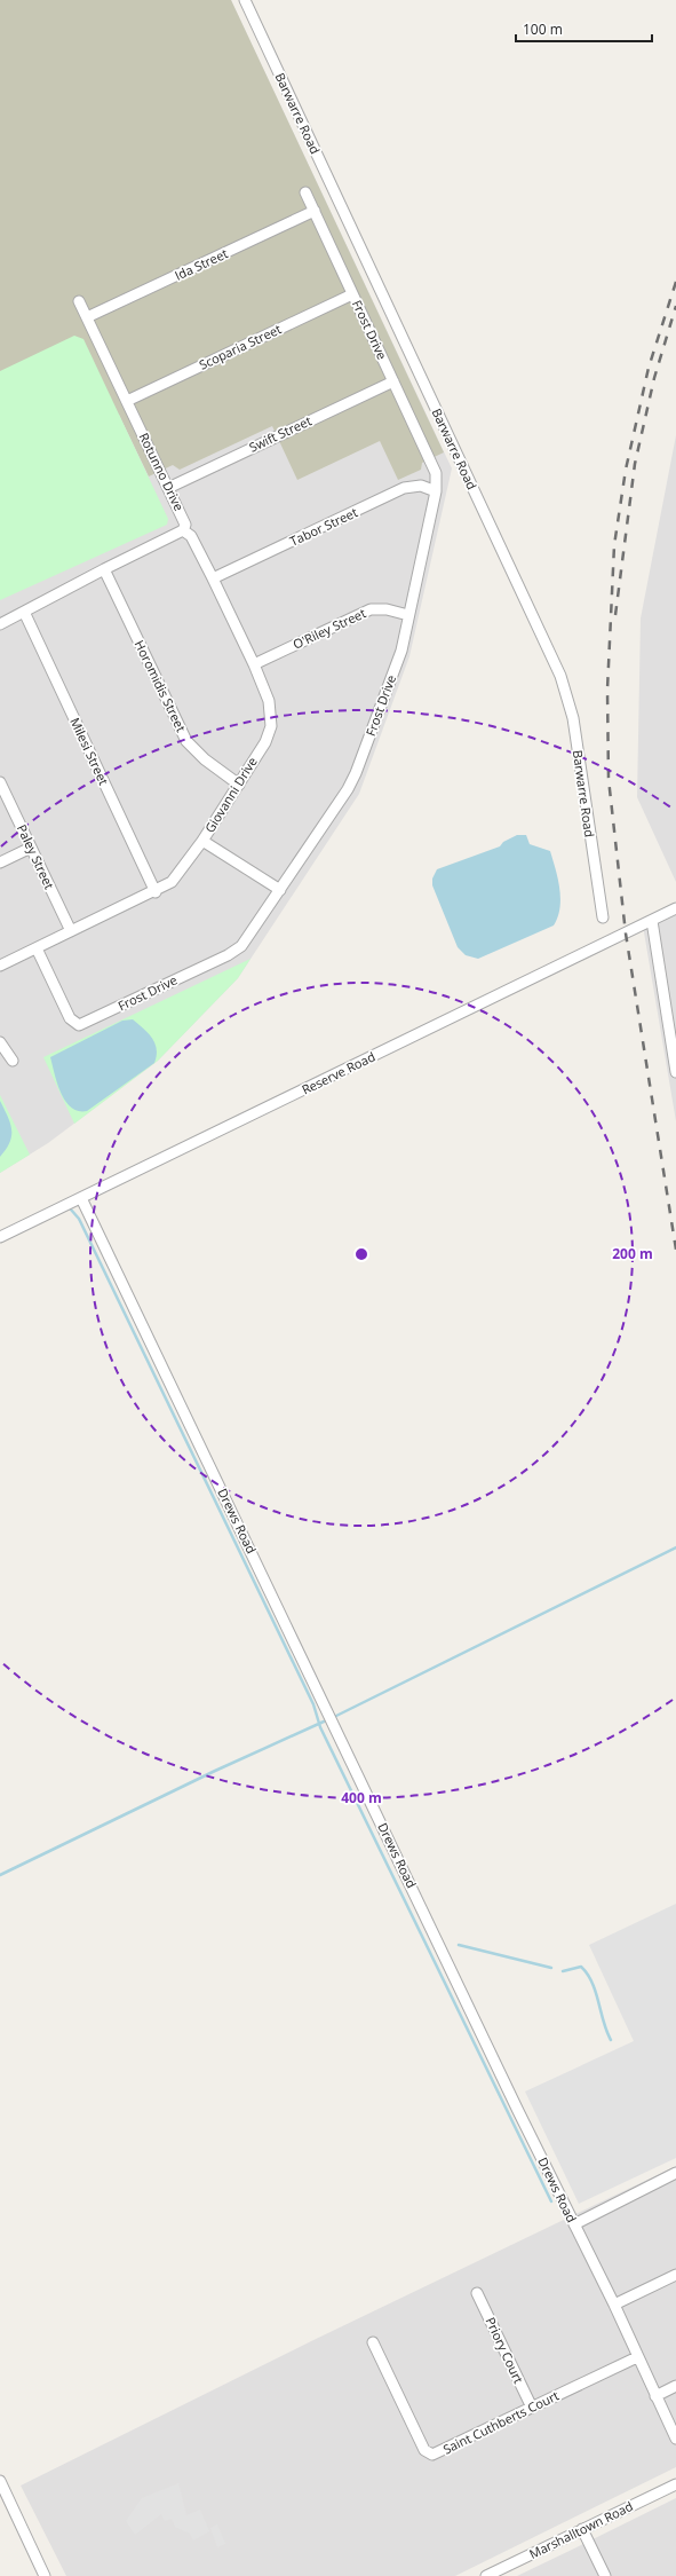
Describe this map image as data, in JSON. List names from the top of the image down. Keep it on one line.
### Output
{"streets":{"street":["Barwarre Road","Ida Street","Frost Drive","Scoparia Street","Swift Street","Rotunno Drive","Tabor Street","O'Riley Street","Horomidis Street","Milesi Street","Giovanni Drive","Paley Street","Reserve Road","Drews Road","Priory Court","Saint Cuthberts Court","Marshalltown Road"]},"crossings":[["Ida Street","Frost Drive"],["Ida Street","Rotunno Drive"],["Frost Drive","Scoparia Street"],["Frost Drive","Swift Street"],["Frost Drive","Tabor Street"],["Frost Drive","O'Riley Street"],["Frost Drive","Giovanni Drive"],["Scoparia Street","Rotunno Drive"],["Swift Street","Rotunno Drive"],["Rotunno Drive","Giovanni Drive"],["Tabor Street","Giovanni Drive"],["O'Riley Street","Giovanni Drive"],["Horomidis Street","Giovanni Drive"],["Milesi Street","Giovanni Drive"],["Giovanni Drive","Paley Street"],["Reserve Road","Drews Road"],["Drews Road","Saint Cuthberts Court"],["Priory Court","Saint Cuthberts Court"]],"scale_bar":"100 m","rings":["200 m","400 m"]}
